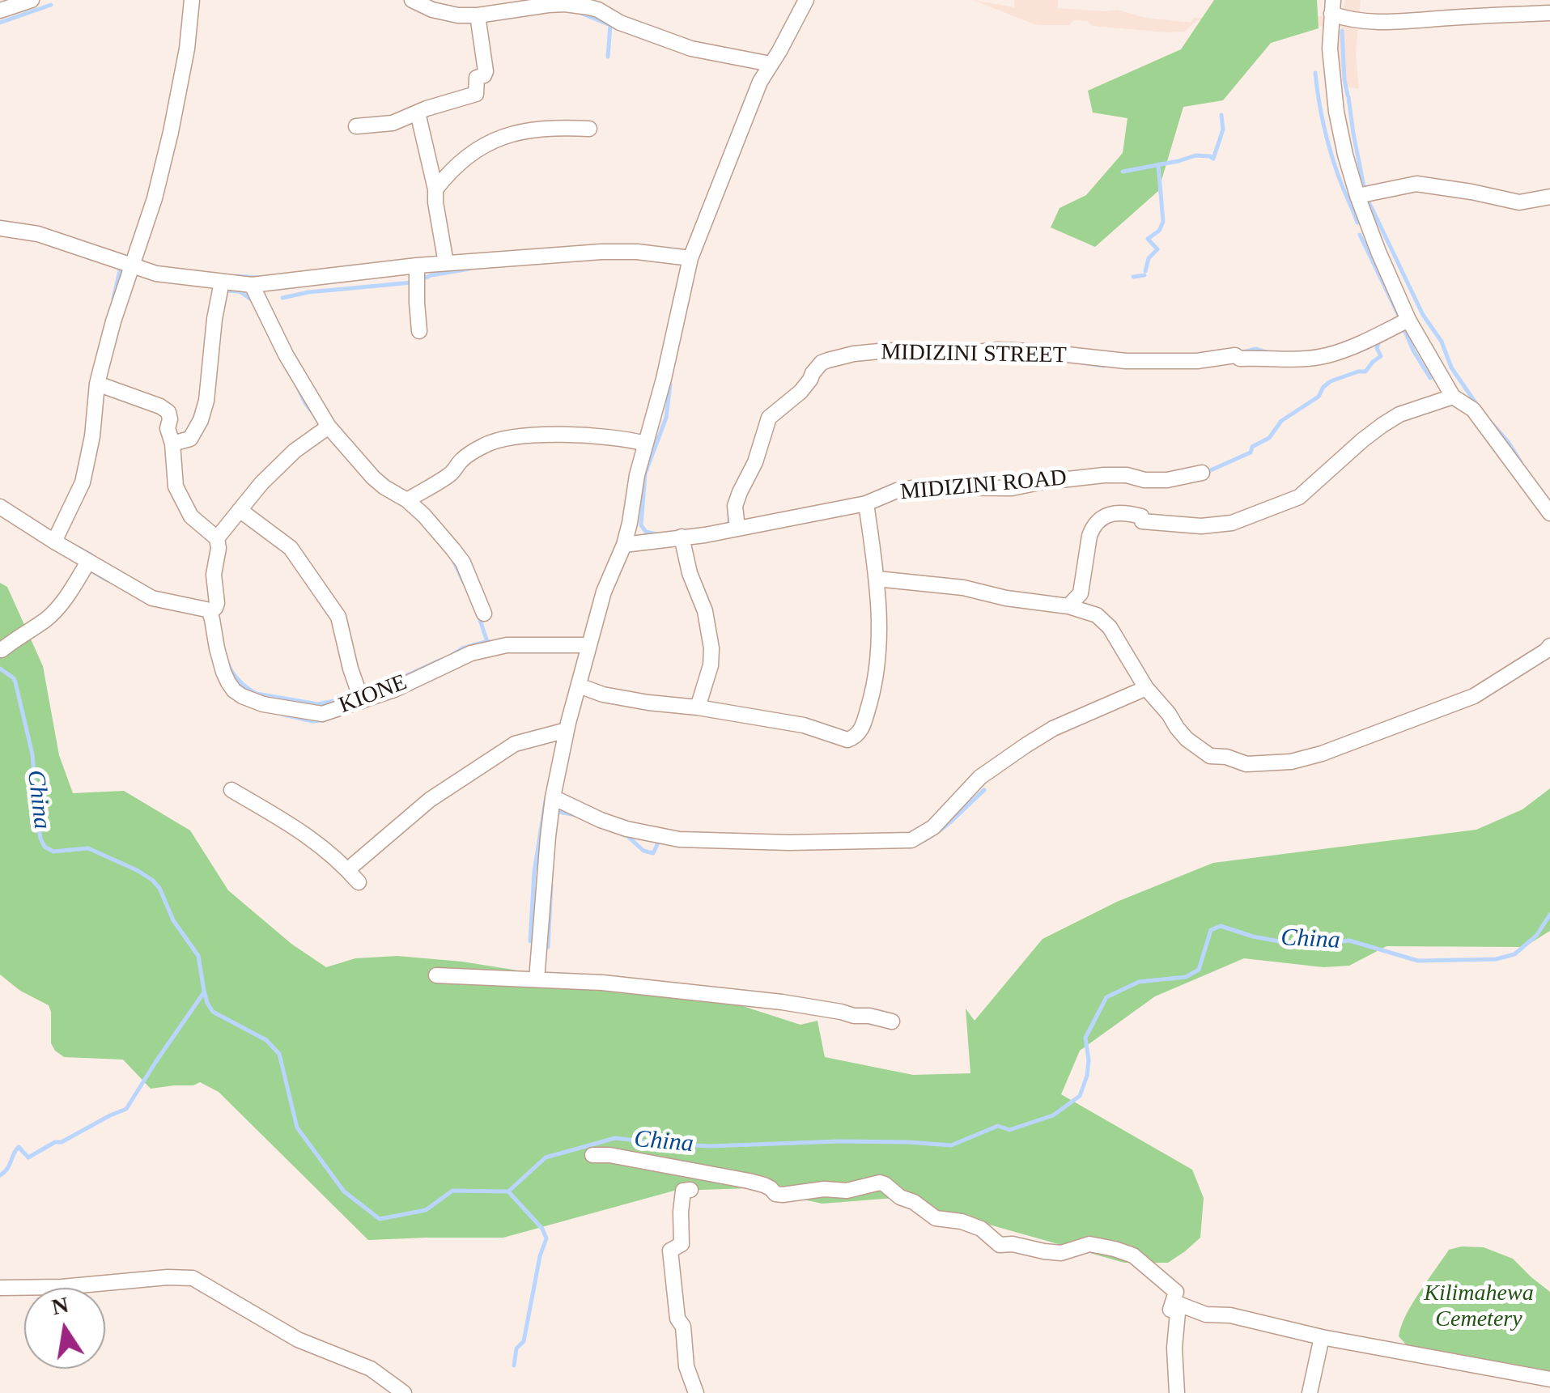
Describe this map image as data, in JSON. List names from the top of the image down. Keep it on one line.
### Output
{"streets":{"street":["MIDIZINI STREET","MIDIZINI ROAD","KIONE"]},"crossings":[["MIDIZINI STREET","MIDIZINI ROAD"]],"water":["China"],"parks":["Kilimahewa Cemetery"],"north":"top"}
